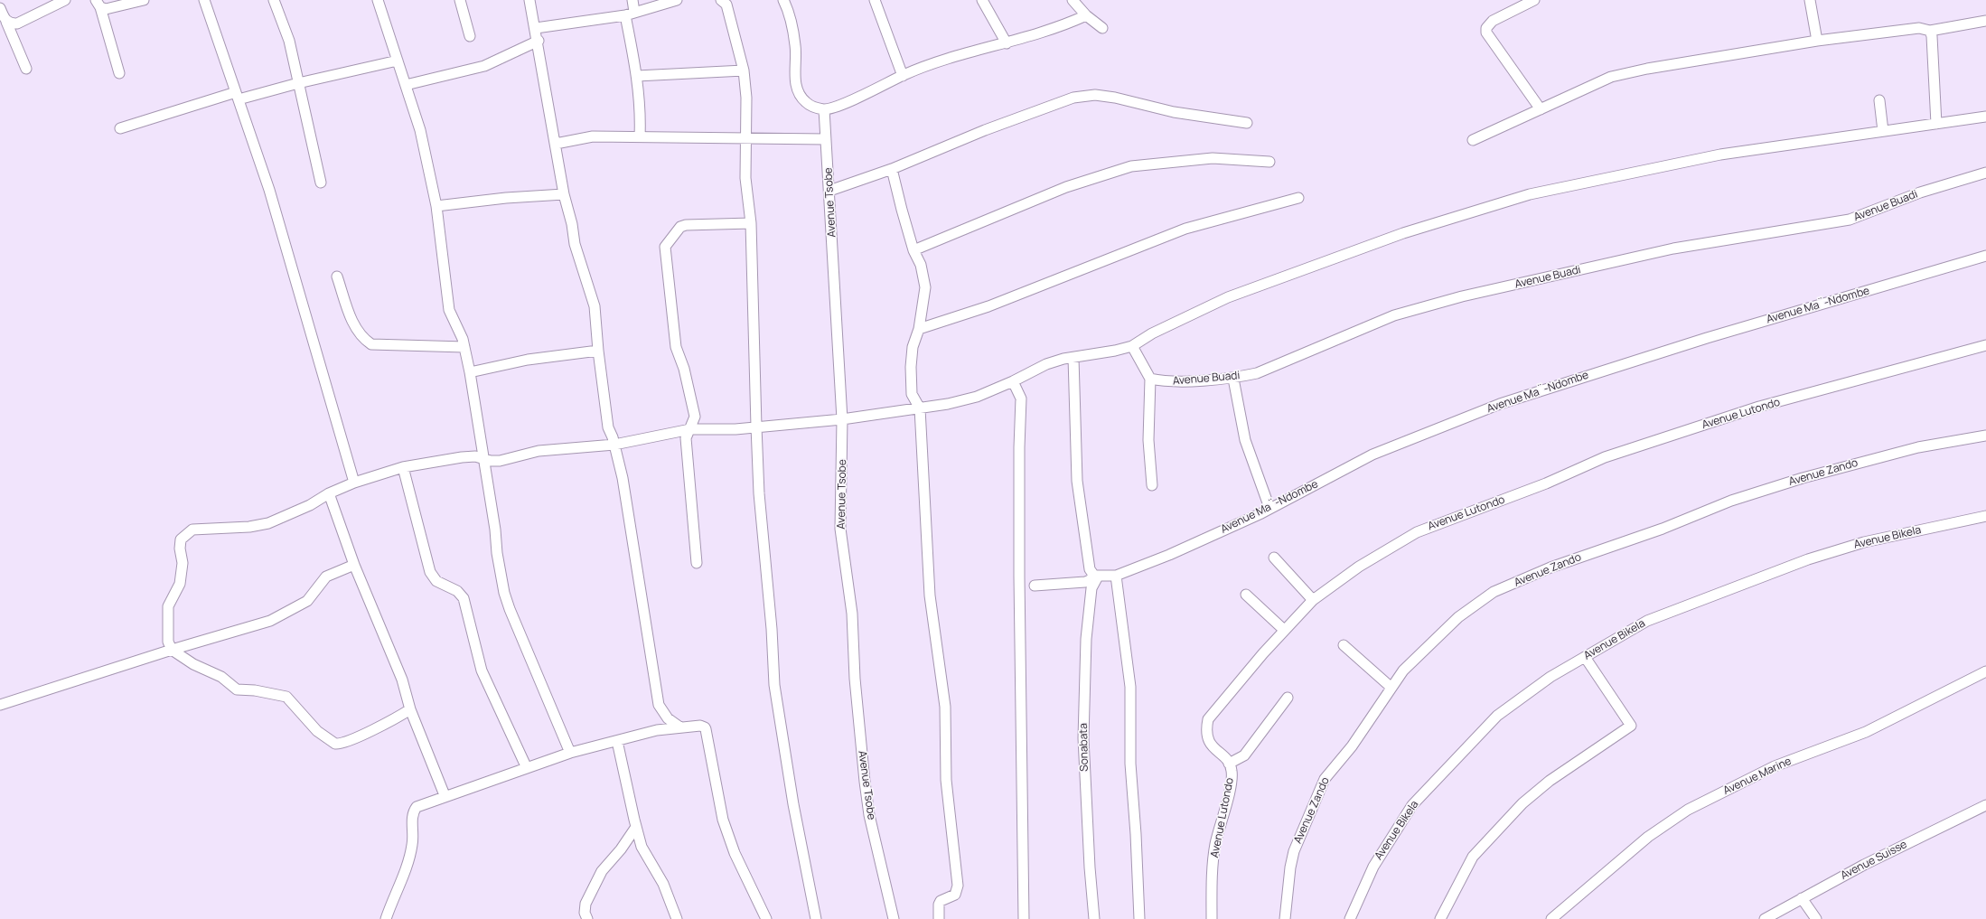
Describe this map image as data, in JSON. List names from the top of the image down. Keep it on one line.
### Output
{"streets":{"street":["Avenue Tsobe","Avenue Buadi","Avenue Ma¨-Ndombe","Avenue Lutondo","Avenue Zando","Avenue Bikela","Sonabata","Avenue Marine","Avenue Suisse"]}}
